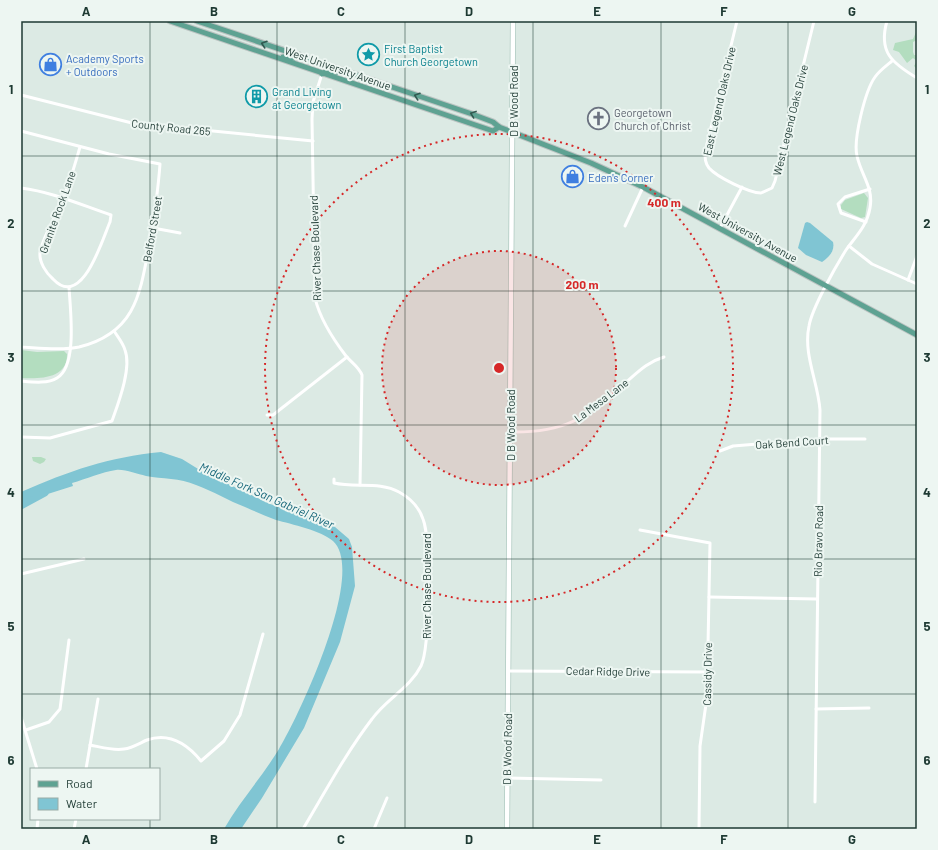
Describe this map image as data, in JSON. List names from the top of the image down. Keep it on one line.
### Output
{"streets":{"main road":["West University Avenue","D B Wood Road"],"street":["East Legend Oaks Drive","West Legend Oaks Drive","County Road 265","Granite Rock Lane","Belford Street","River Chase Boulevard","La Mesa Lane","Oak Bend Court","Rio Bravo Road","Cedar Ridge Drive","Cassidy Drive"]},"crossings":[["West University Avenue","D B Wood Road"],["West University Avenue","River Chase Boulevard"],["West University Avenue","Rio Bravo Road"],["D B Wood Road","La Mesa Lane"],["D B Wood Road","Cedar Ridge Drive"],["East Legend Oaks Drive","West Legend Oaks Drive"],["County Road 265","River Chase Boulevard"],["Granite Rock Lane","Belford Street"],["Oak Bend Court","Rio Bravo Road"],["Cedar Ridge Drive","Cassidy Drive"]],"water":["Middle Fork San Gabriel River"],"places":{"place":["First Baptist Church Georgetown"],"shop":["Academy Sports + Outdoors","Eden's Corner"],"building":["Grand Living at Georgetown"],"church":["Georgetown Church of Christ"]},"legend":["Road","Water"],"grid":{"columns":["A","B","C","D","E","F","G"],"rows":["1","2","3","4","5","6"]},"rings":["400 m","200 m"]}
